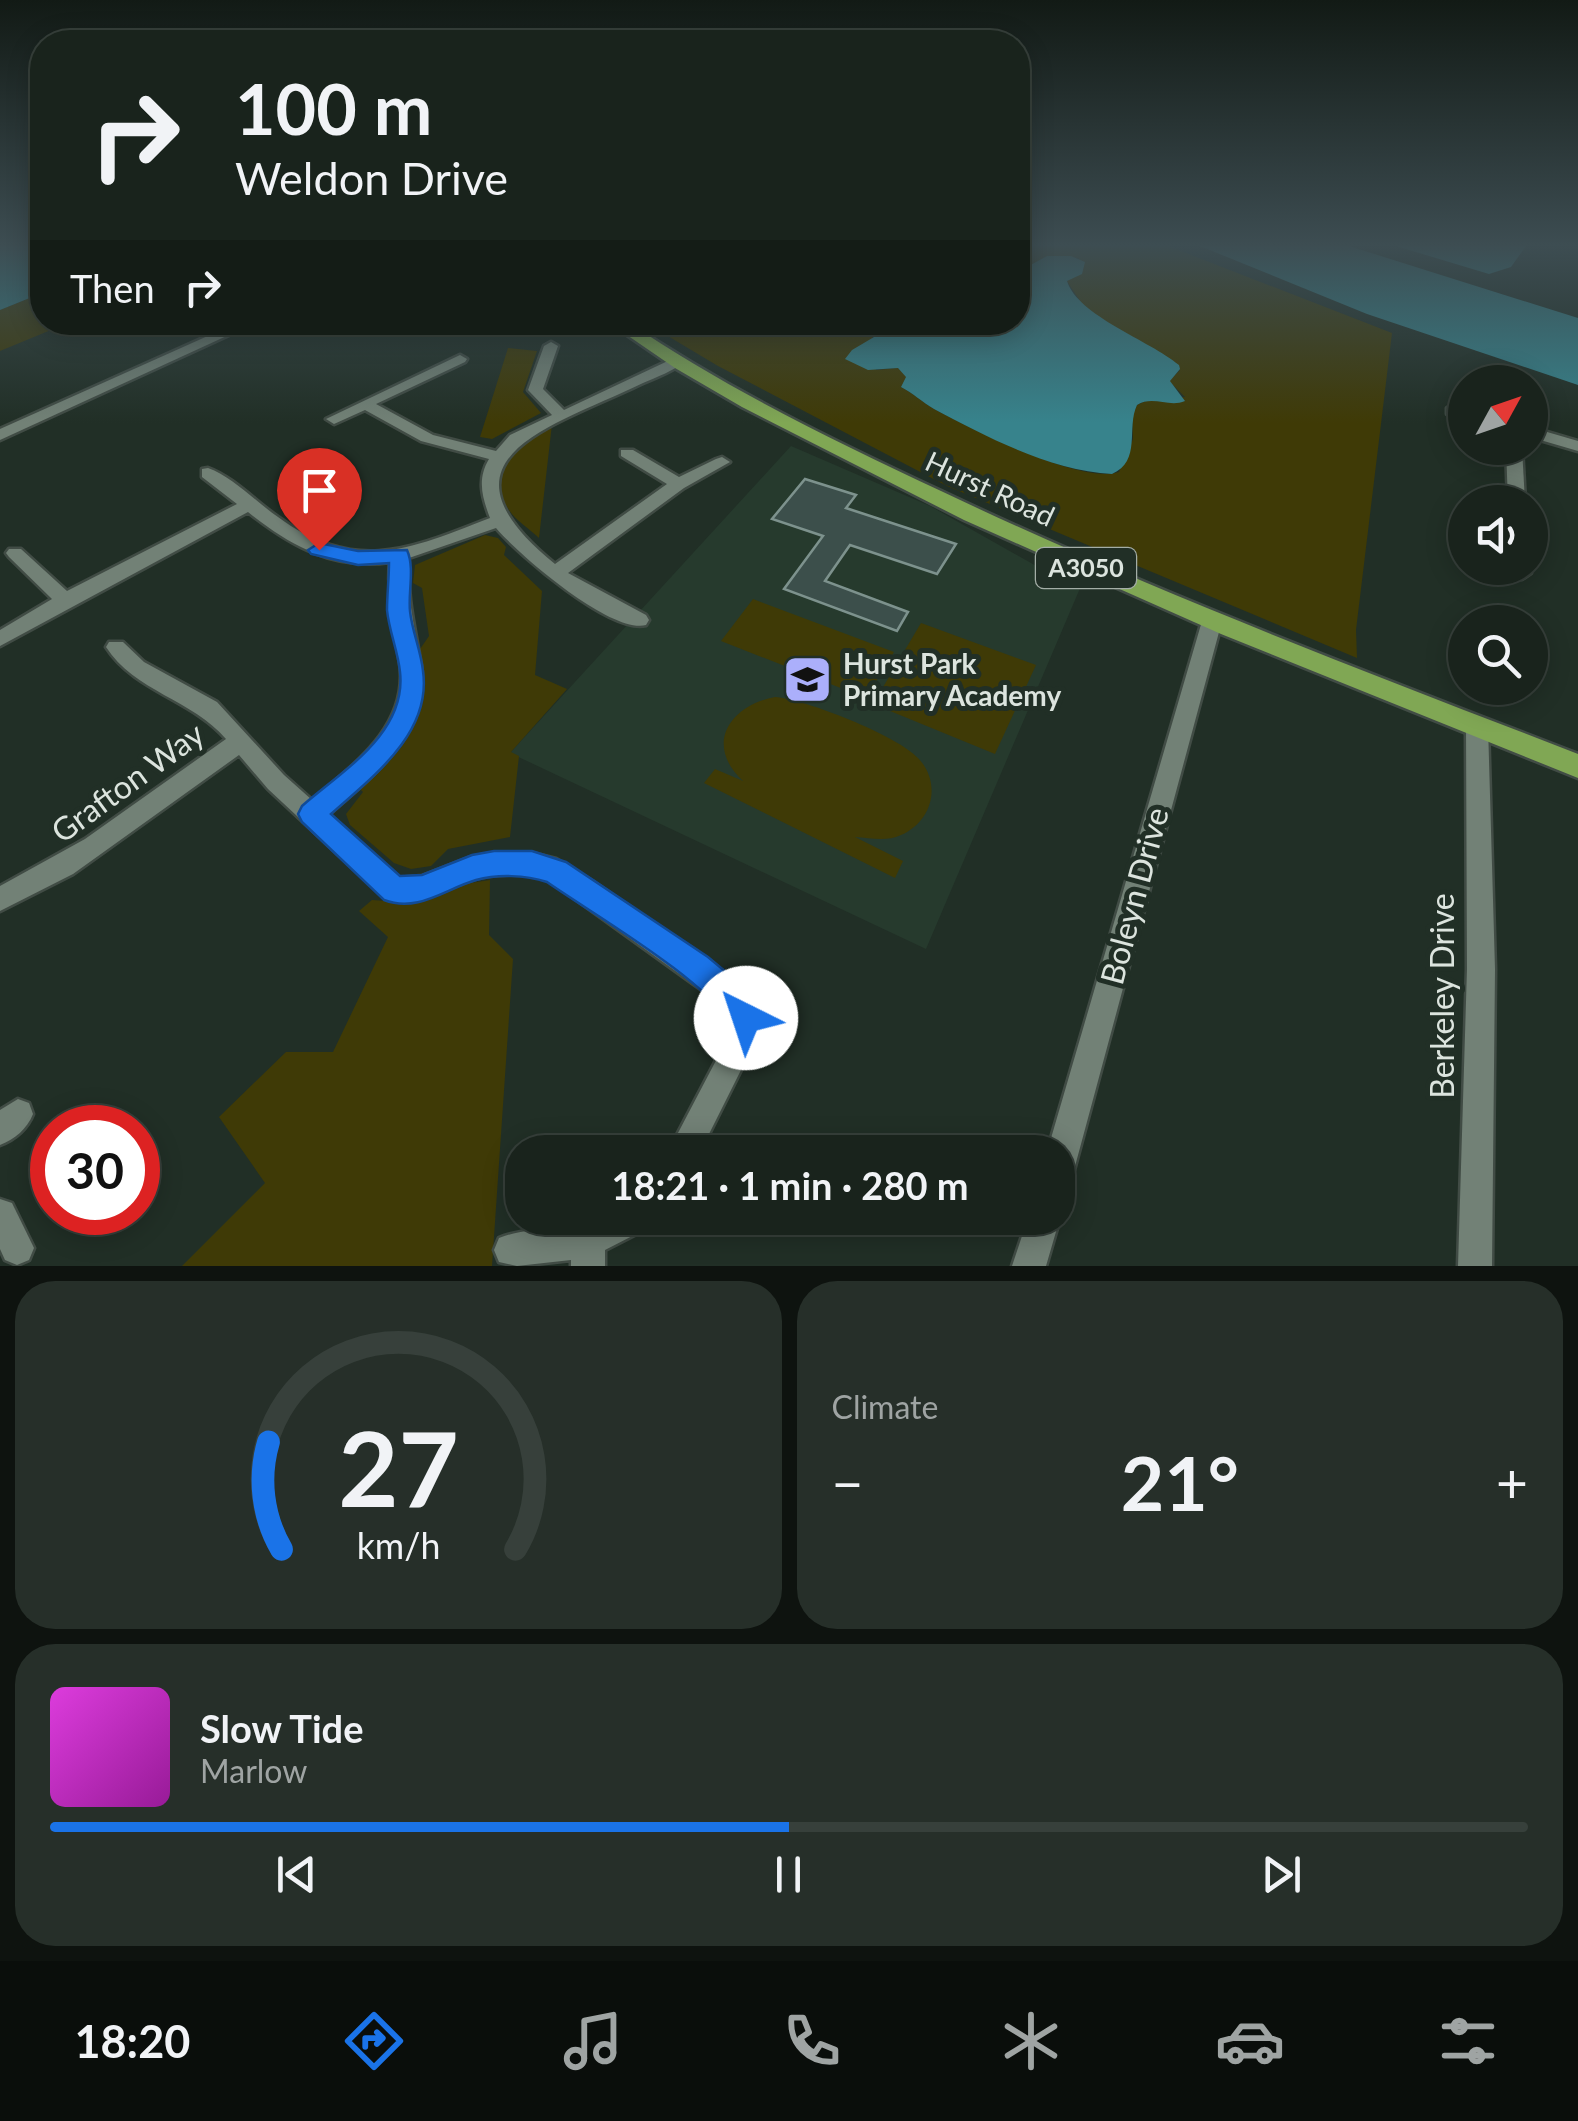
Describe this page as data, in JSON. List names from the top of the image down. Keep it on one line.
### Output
{"streets":{"main road":["Hurst Road","A3050"],"street":["Grafton Way","Boleyn Drive","Berkeley Drive"]},"crossings":[["Hurst Road","Boleyn Drive"],["Hurst Road","Berkeley Drive"]],"places":{"school or university":["Hurst Park Primary Academy"]},"north":"top right","page":{"turn":["100 m","Weldon Drive"],"then":"Then","limit":"30","trip":"18:21 · 1 min · 280 m","tile":"Climate","heat":["−","21°","+"],"song":["Slow Tide","Marlow"],"tabs":"18:20","gauge":["27","km/h"]}}
